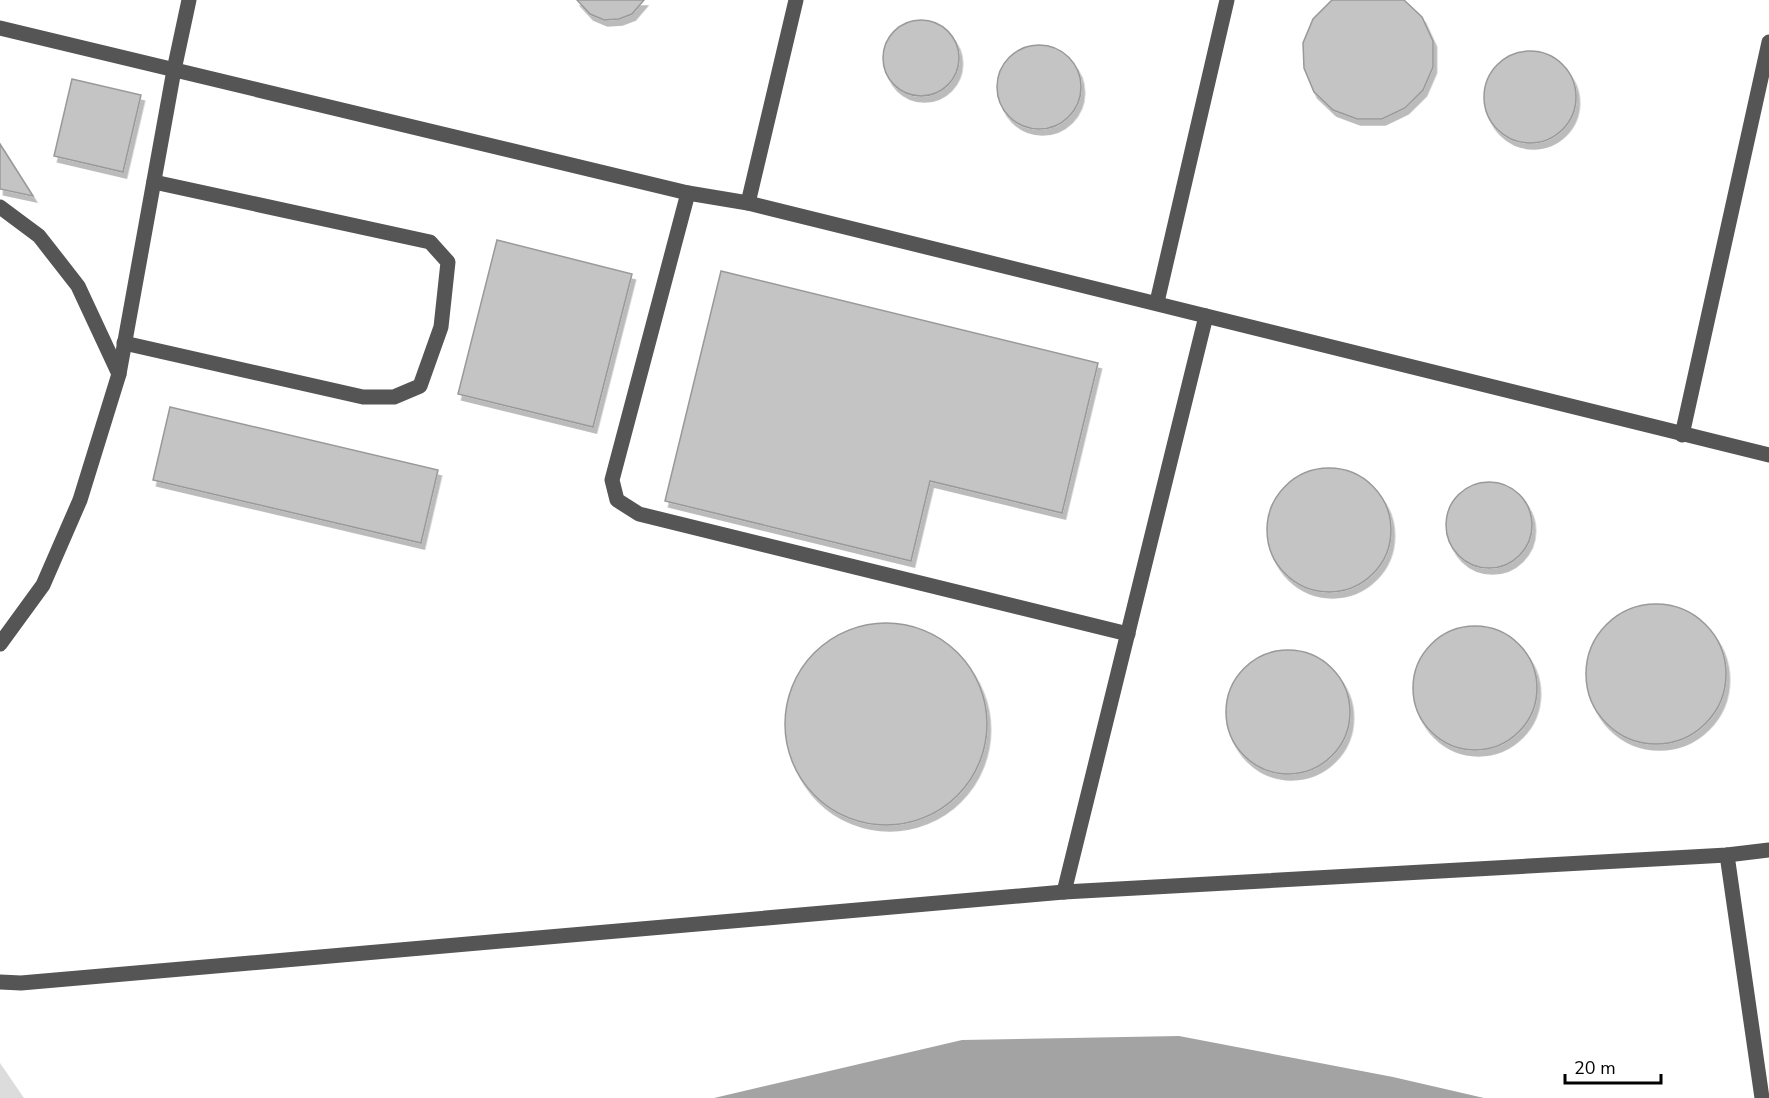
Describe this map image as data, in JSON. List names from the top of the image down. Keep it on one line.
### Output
{"scale_bar":"20 m"}
